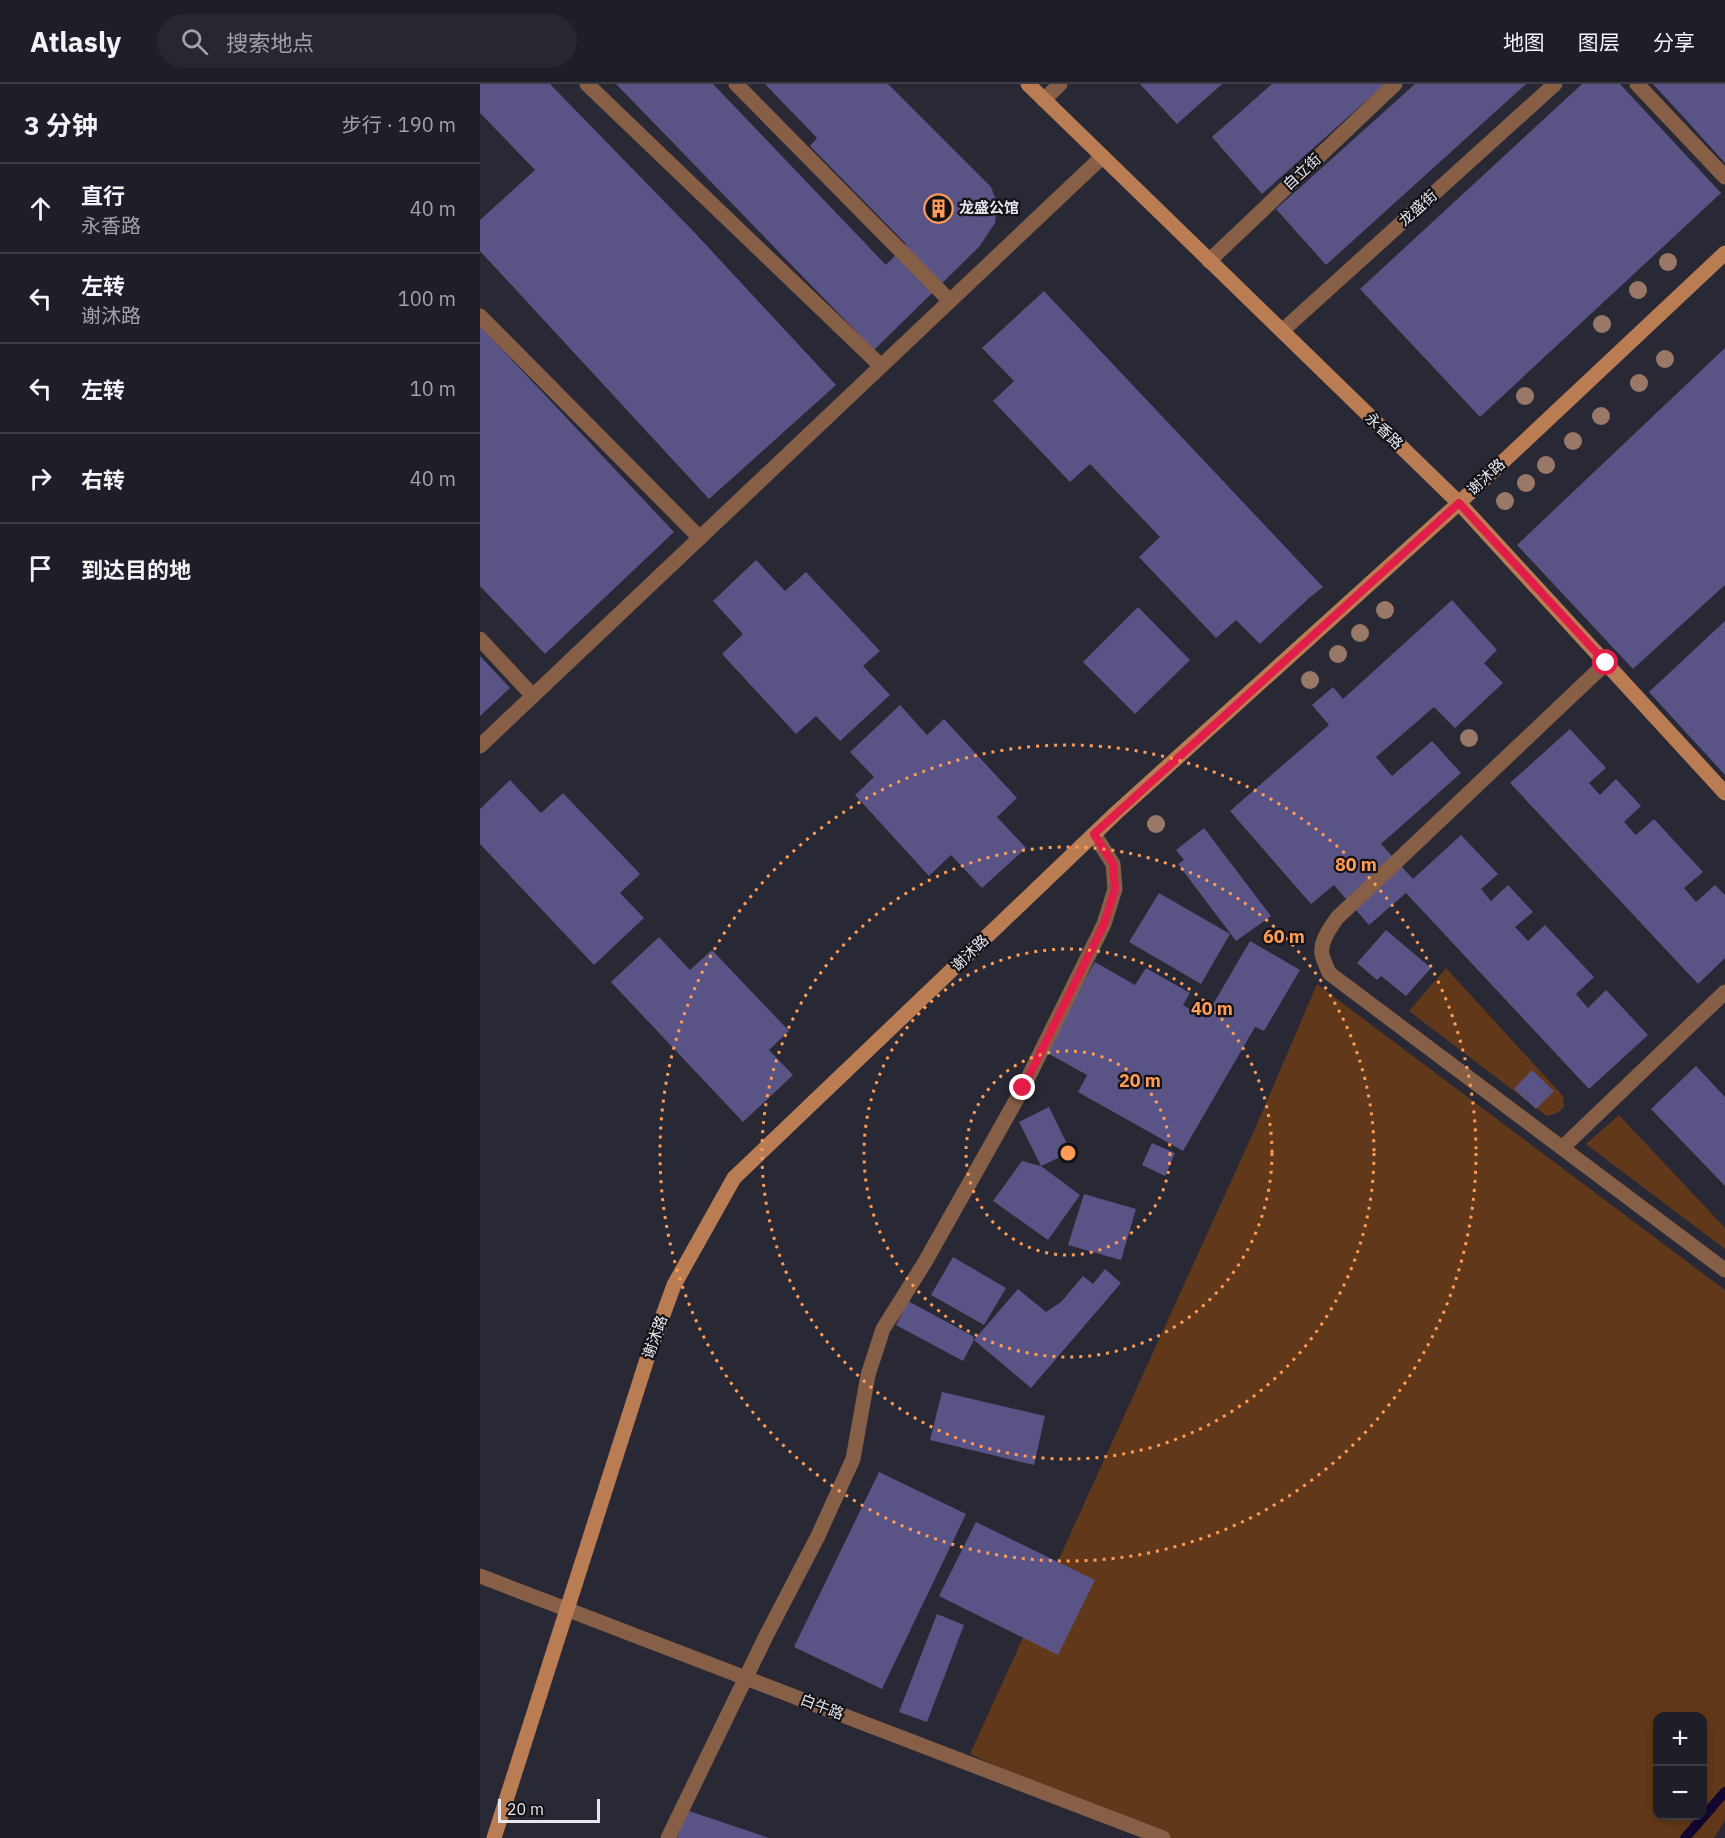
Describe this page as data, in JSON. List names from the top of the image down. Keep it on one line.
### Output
{"streets":{"street":["自立街","龙盛街","永香路","谢沐路","白牛路"]},"crossings":[["自立街","永香路"],["龙盛街","永香路"],["永香路","谢沐路"],["谢沐路","白牛路"]],"places":{"building":["龙盛公馆"]},"scale_bar":"20 m","page":{"header":"Atlasly","search":"搜索地点","nav":["地图","图层","分享"],"heading":["3 分钟","步行 · 190 m"],"list":[["直行","永香路","40 m"],["左转","谢沐路","100 m"],["左转","10 m"],["右转","40 m"],"到达目的地"],"map_buttons":["+","−"],"scale":"20 m"},"rings":["80 m","60 m","40 m","20 m"]}
